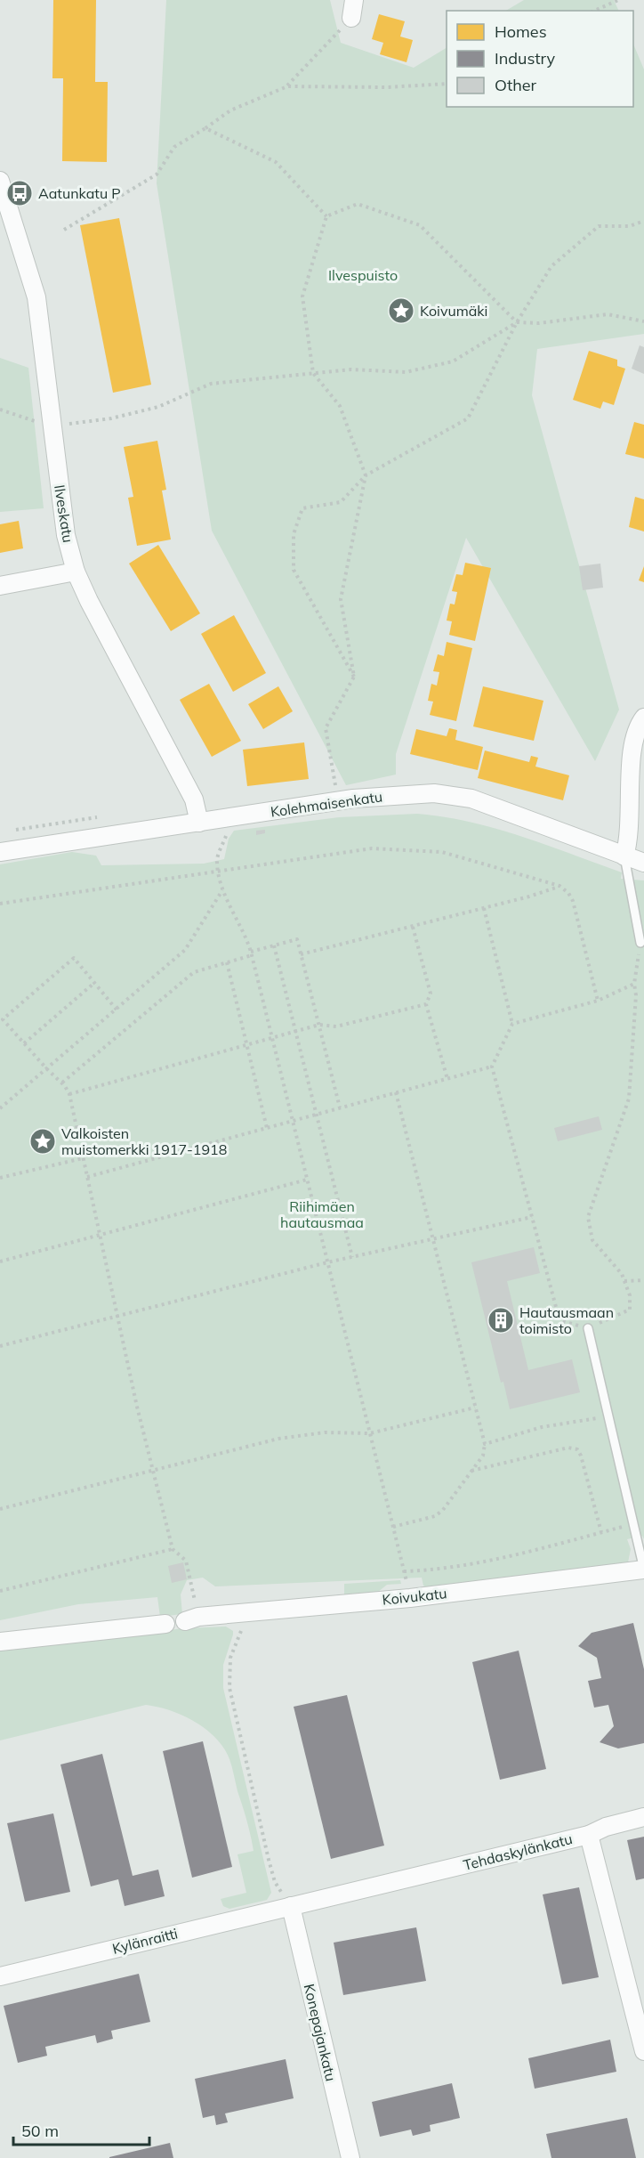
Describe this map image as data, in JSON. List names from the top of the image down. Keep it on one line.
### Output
{"streets":{"street":["Ilveskatu","Kolehmaisenkatu","Koivukatu","Tehdaskylänkatu","Kylänraitti","Konepajankatu"]},"crossings":[["Ilveskatu","Kolehmaisenkatu"],["Tehdaskylänkatu","Kylänraitti"],["Tehdaskylänkatu","Konepajankatu"],["Kylänraitti","Konepajankatu"]],"parks":["Ilvespuisto","Riihimäen hautausmaa"],"places":{"bus stop":["Aatunkatu P"],"place":["Koivumäki","Valkoisten muistomerkki 1917-1918"],"building":["Hautausmaan toimisto"]},"legend":["Homes","Industry","Other"],"scale_bar":"50 m"}
